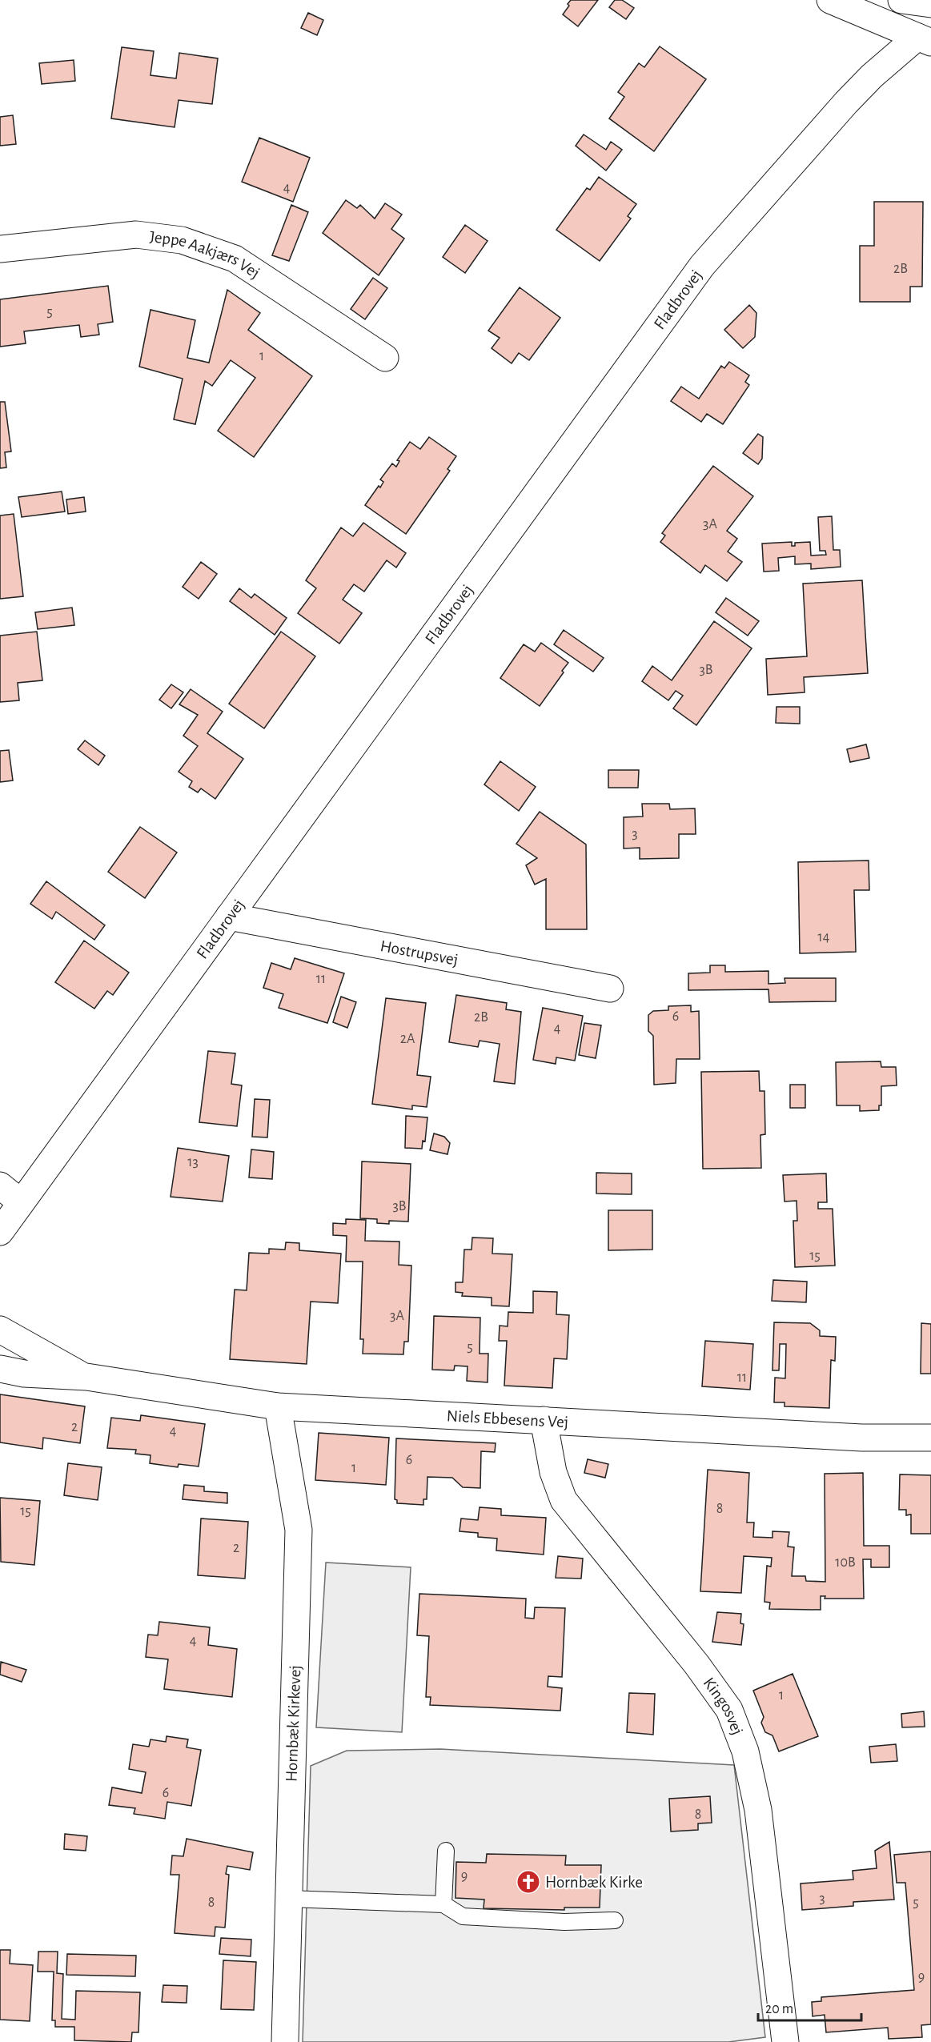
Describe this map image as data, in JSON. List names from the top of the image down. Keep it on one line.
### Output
{"streets":{"street":["Jeppe Aakjærs Vej","Fladbrovej","Hostrupsvej","Niels Ebbesens Vej","Kingosvej","Hornbæk Kirkevej"]},"crossings":[["Fladbrovej","Hostrupsvej"],["Niels Ebbesens Vej","Kingosvej"],["Niels Ebbesens Vej","Hornbæk Kirkevej"]],"places":{"church":["Hornbæk Kirke"]},"house_numbers":["4","2B","5","1","3A","3B","3","14","11","6","2B","4","2A","13","3B","15","3A","5","11","2","4","6","1","8","15","2","10B","4","1","6","8","9","3","8","5","9"],"scale_bar":"20 m"}
